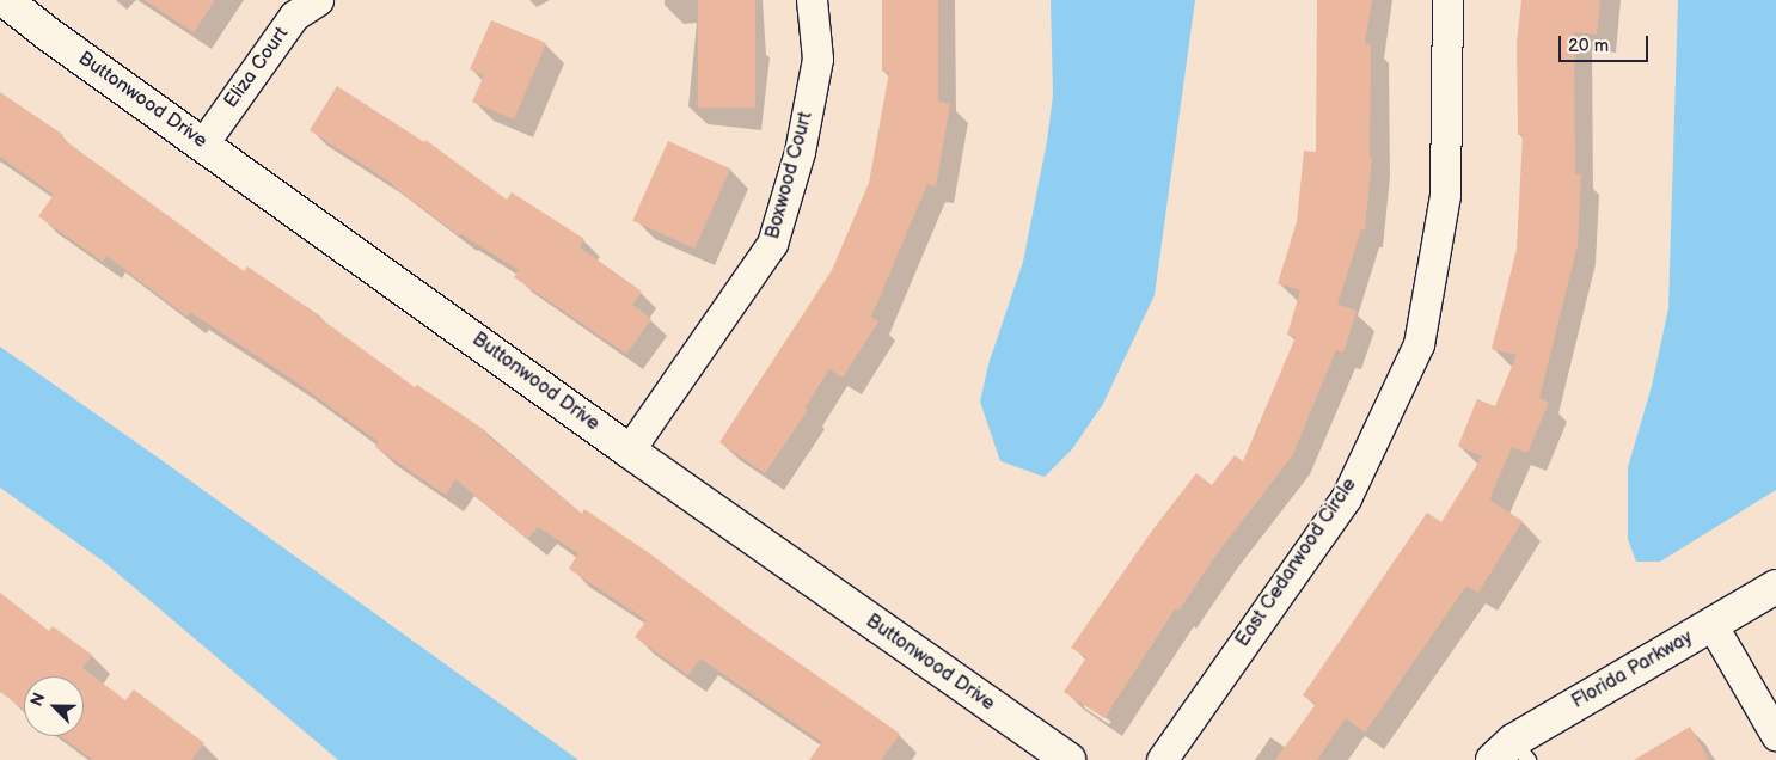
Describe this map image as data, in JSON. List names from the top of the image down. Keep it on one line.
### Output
{"streets":{"street":["Eliza Court","Buttonwood Drive","Boxwood Court","East Cedarwood Circle","Florida Parkway"]},"crossings":[["Eliza Court","Buttonwood Drive"],["Buttonwood Drive","Boxwood Court"]],"scale_bar":"20 m","north":"top left"}
